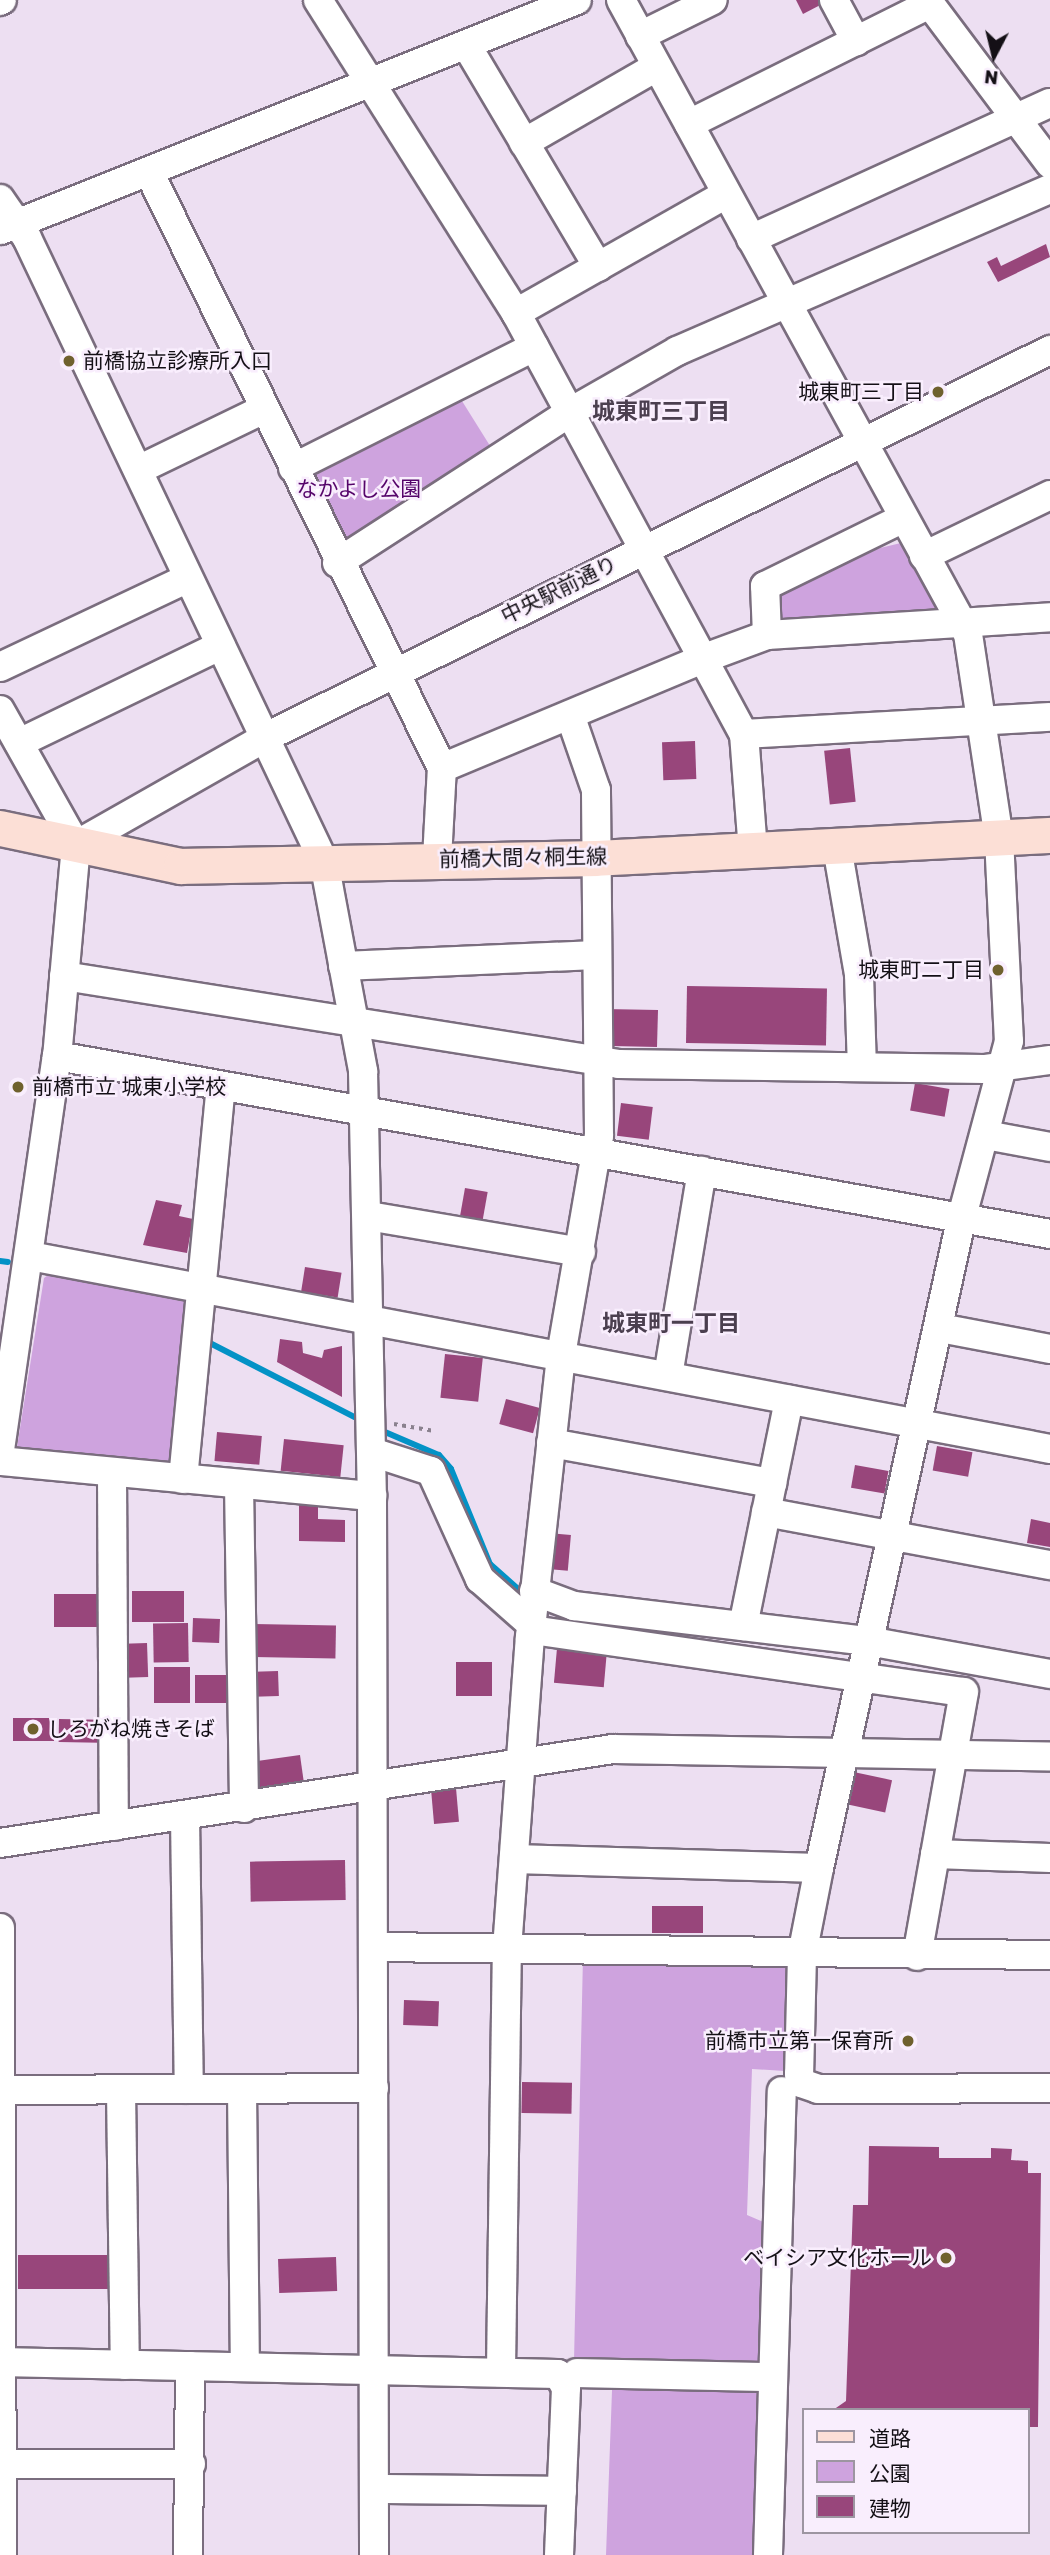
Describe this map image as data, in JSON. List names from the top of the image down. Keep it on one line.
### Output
{"streets":{"main road":["前橋大間々桐生線"],"street":["中央駅前通り"]},"crossings":[["中央駅前通り","前橋大間々桐生線"]],"districts":["城東町三丁目","城東町一丁目"],"parks":["なかよし公園"],"places":["前橋協立診療所入口","城東町三丁目","城東町二丁目","前橋市立 城東小学校","しろがね焼きそば","前橋市立第一保育所","ベイシア文化ホール"],"legend":["道路","公園","建物"],"north":"bottom"}
